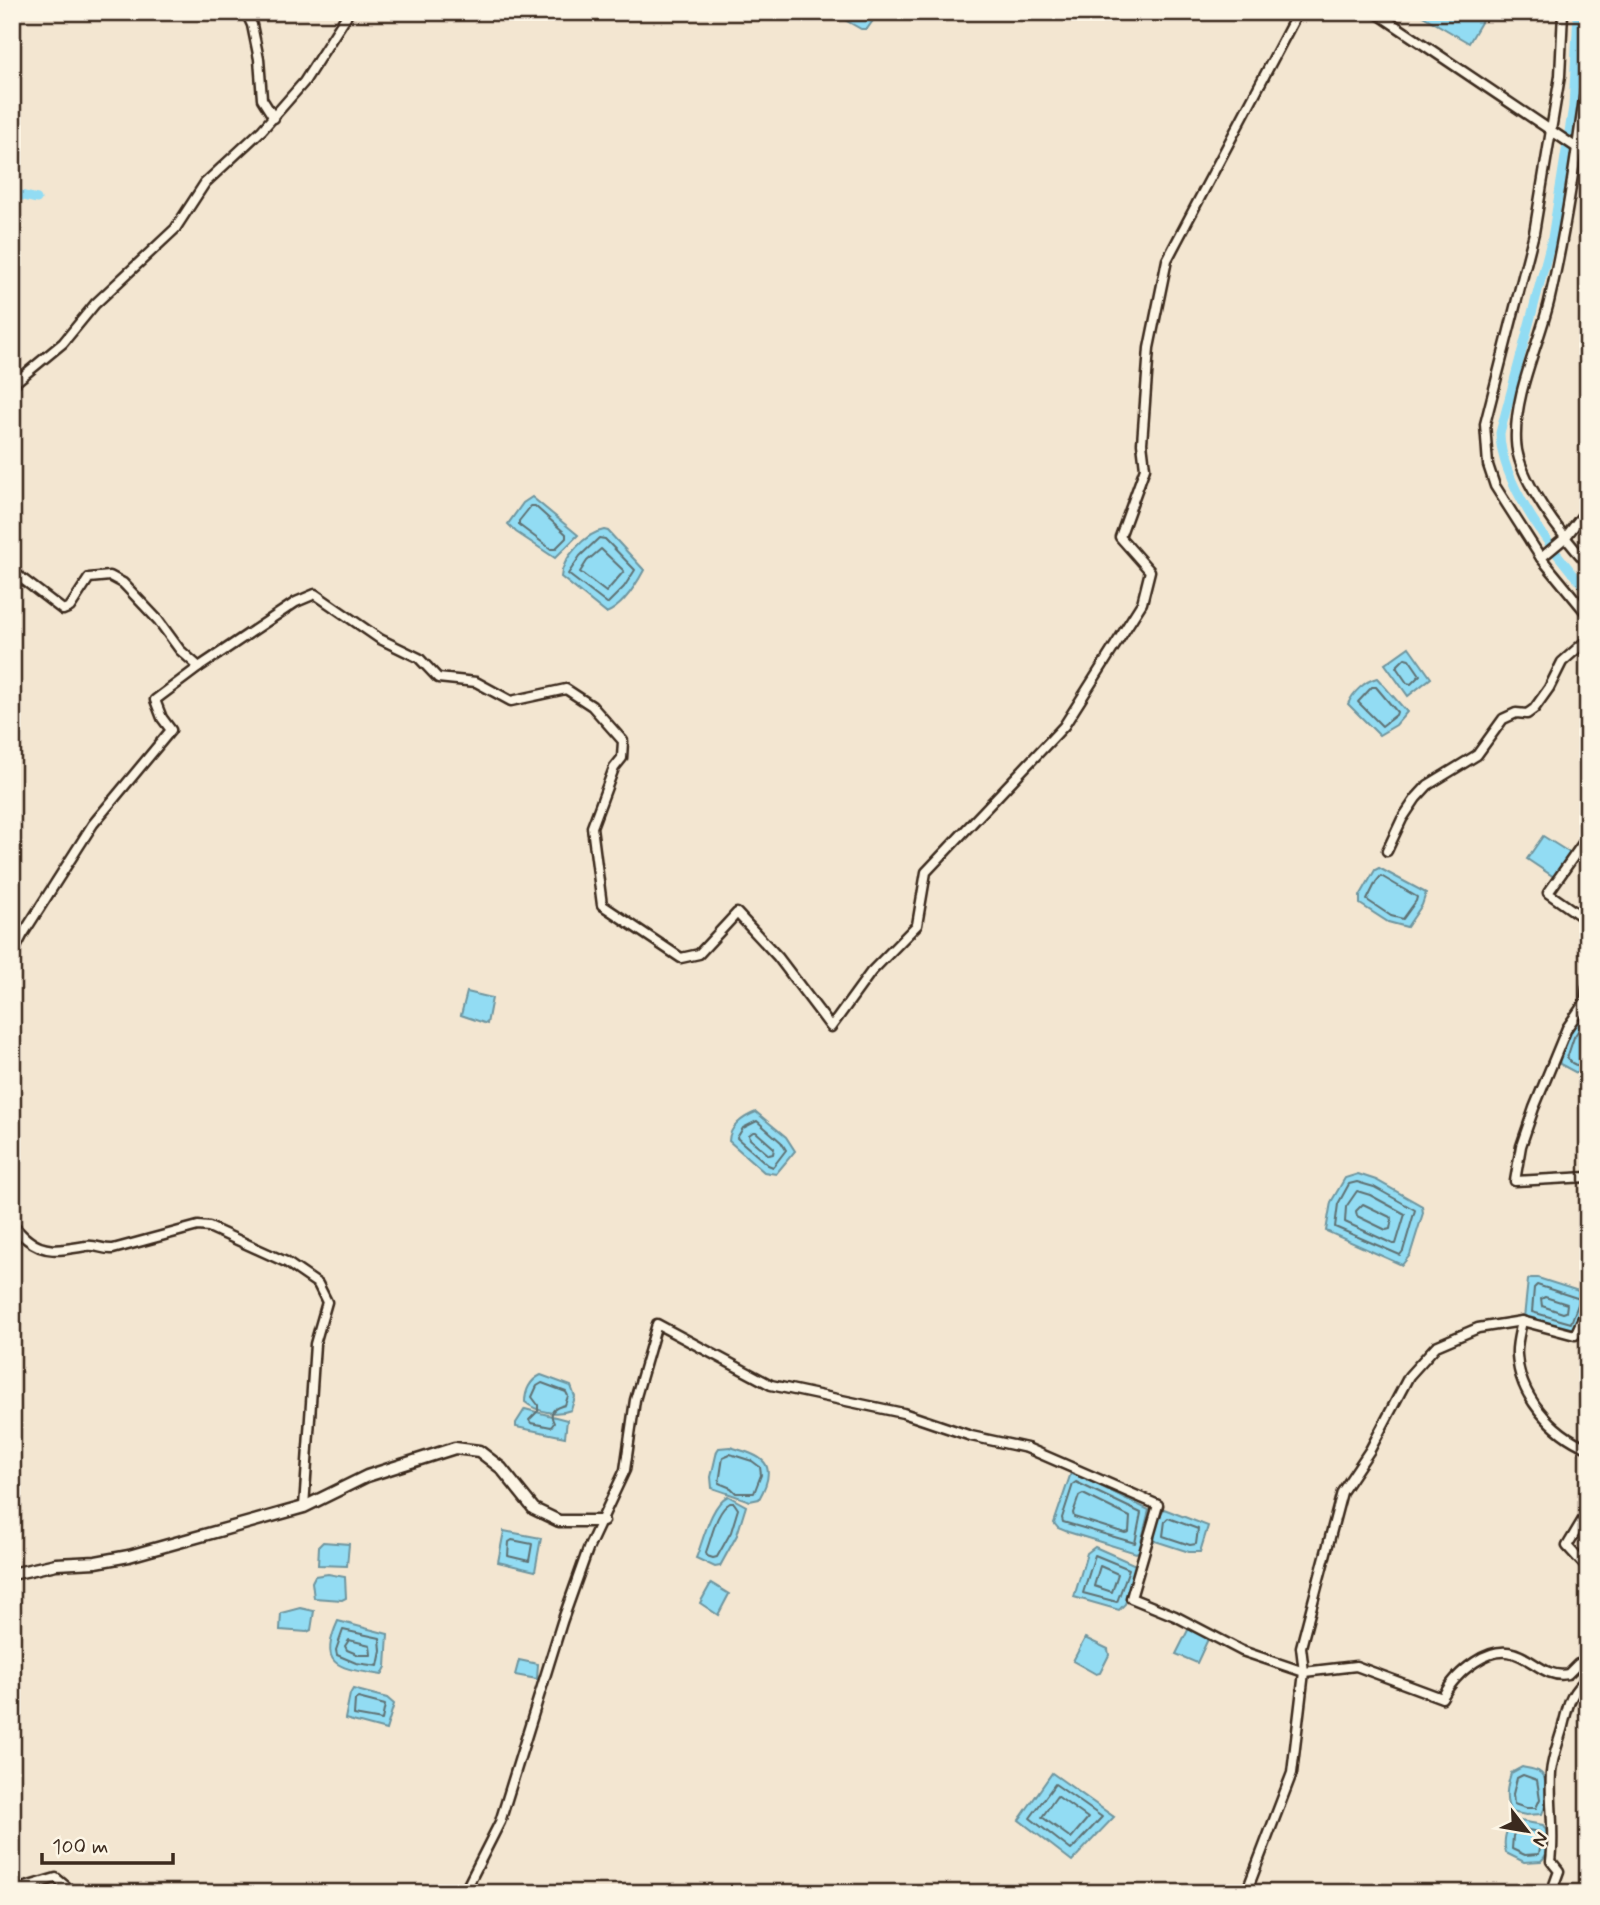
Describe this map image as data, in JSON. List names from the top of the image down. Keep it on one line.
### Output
{"scale_bar":"100 m","north":"bottom right"}
